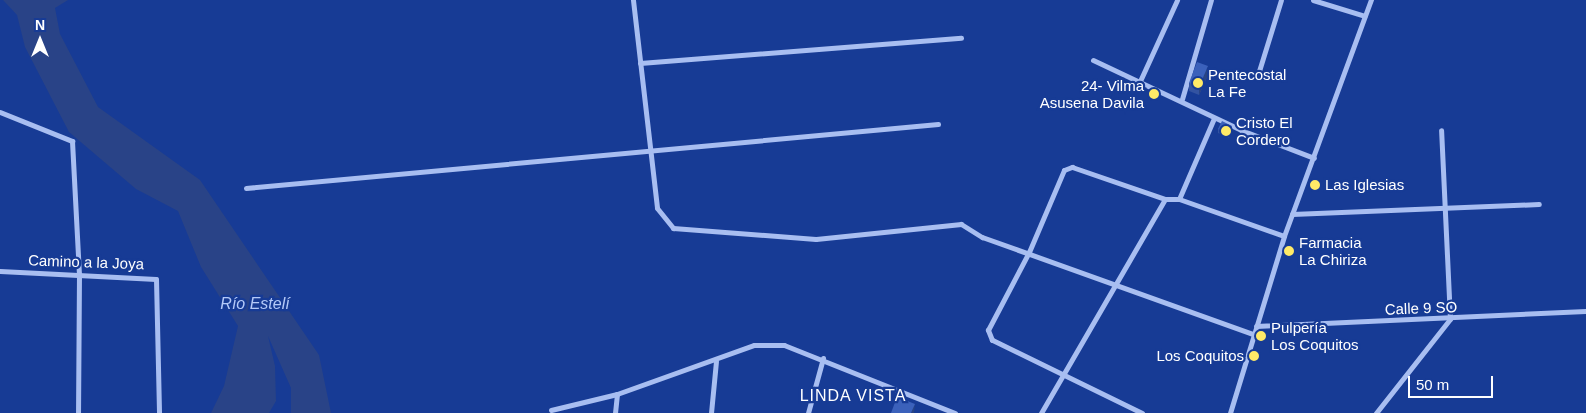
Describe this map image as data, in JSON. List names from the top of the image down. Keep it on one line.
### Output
{"streets":{"street":["Camino a la Joya","Calle 9 SO"]},"districts":["LINDA VISTA"],"water":["Río Estelí"],"places":["Pentecostal La Fe","24- Vilma Asusena Davila","Cristo El Cordero","Las Iglesias","Farmacia La Chiriza","Pulpería Los Coquitos","Los Coquitos"],"scale_bar":"50 m","north":"top"}
